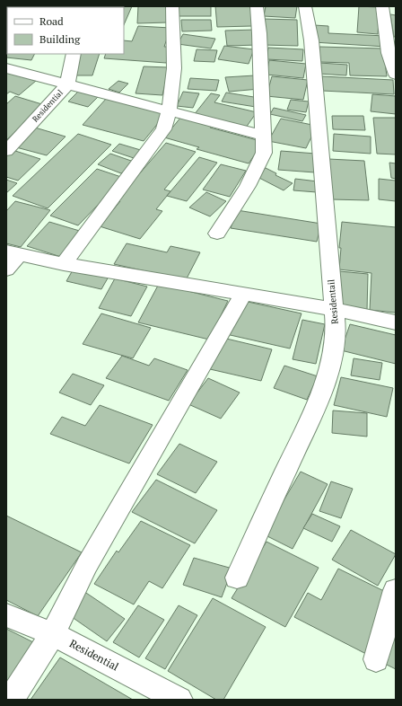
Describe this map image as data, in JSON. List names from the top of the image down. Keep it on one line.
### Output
{"streets":{"street":["Residential","Residentail"]},"legend":["Road","Building"]}
